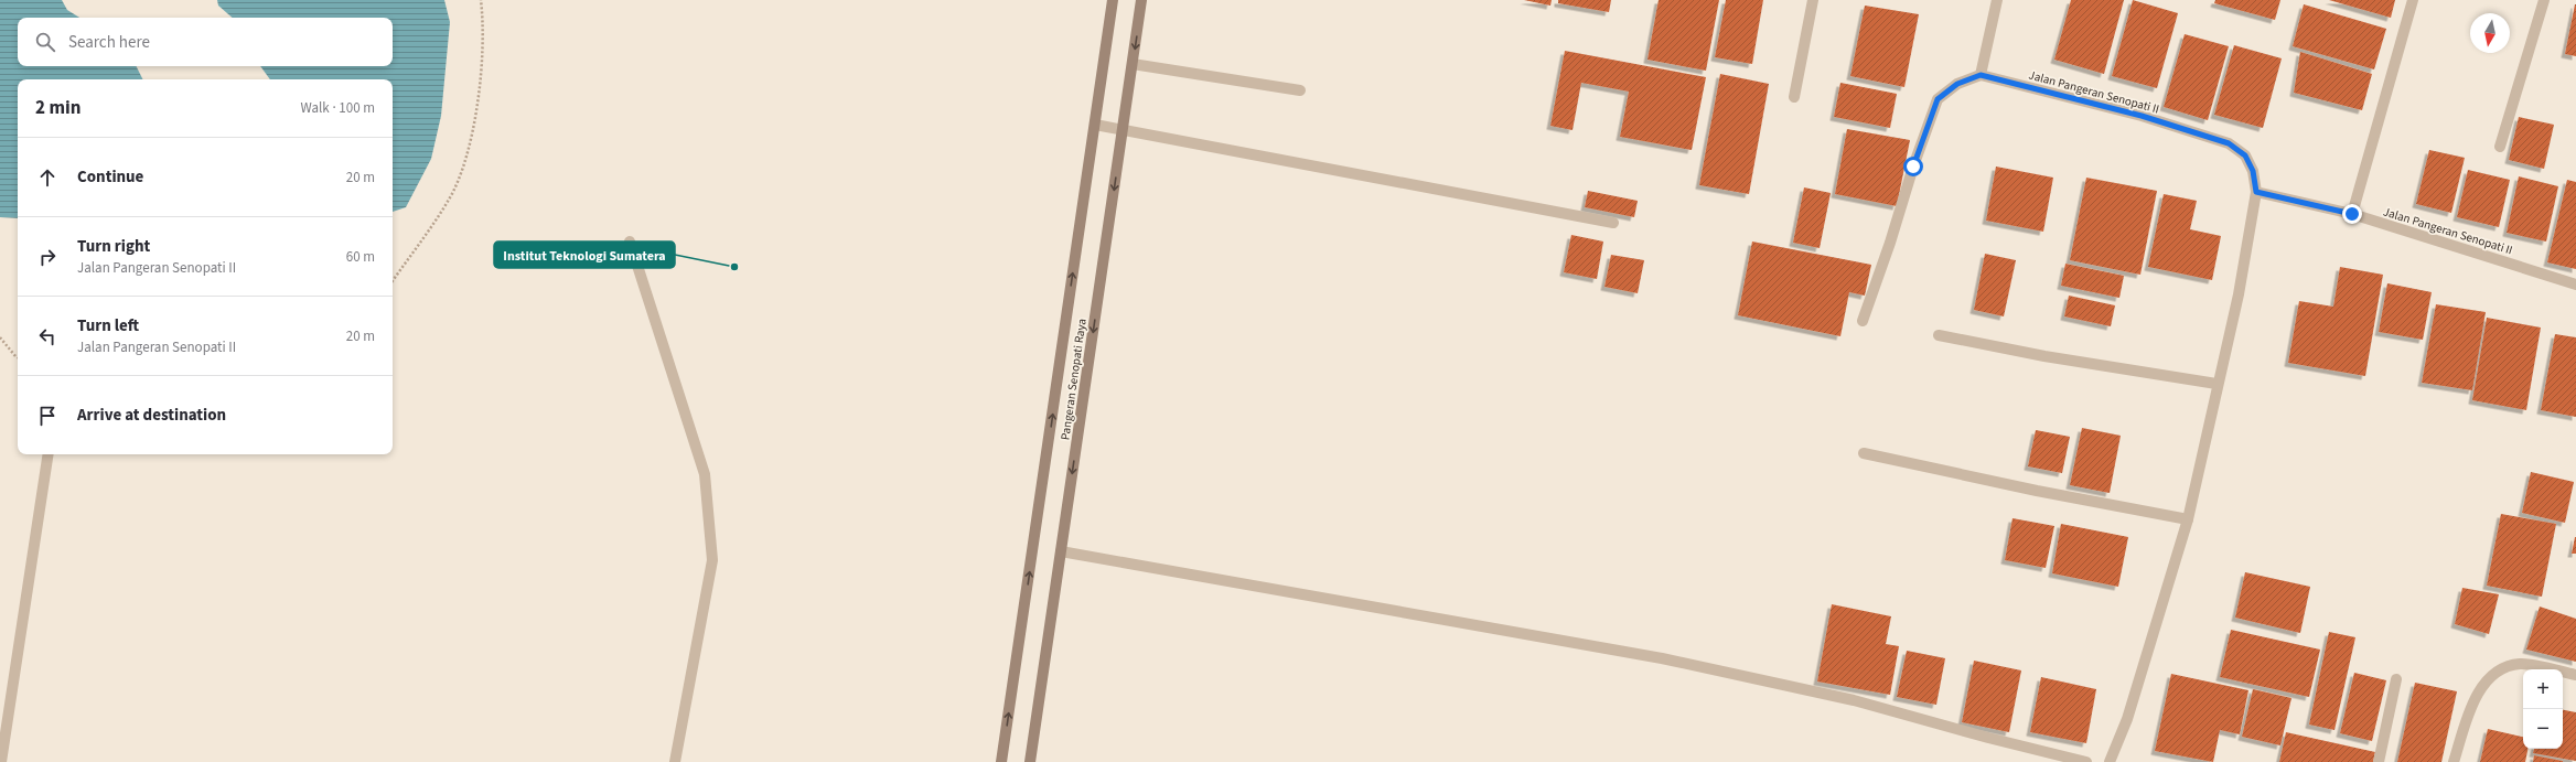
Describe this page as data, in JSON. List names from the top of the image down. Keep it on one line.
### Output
{"streets":{"street":["Jalan Pangeran Senopati II","Pangeran Senopati Raya"]},"places":["Institut Teknologi Sumatera"],"north":"bottom","page":{"search":"Search here","heading":["2 min","Walk · 100 m"],"list":[["Continue","20 m"],["Turn right","Jalan Pangeran Senopati II","60 m"],["Turn left","Jalan Pangeran Senopati II","20 m"],"Arrive at destination"],"map_buttons":["+","−"]}}
